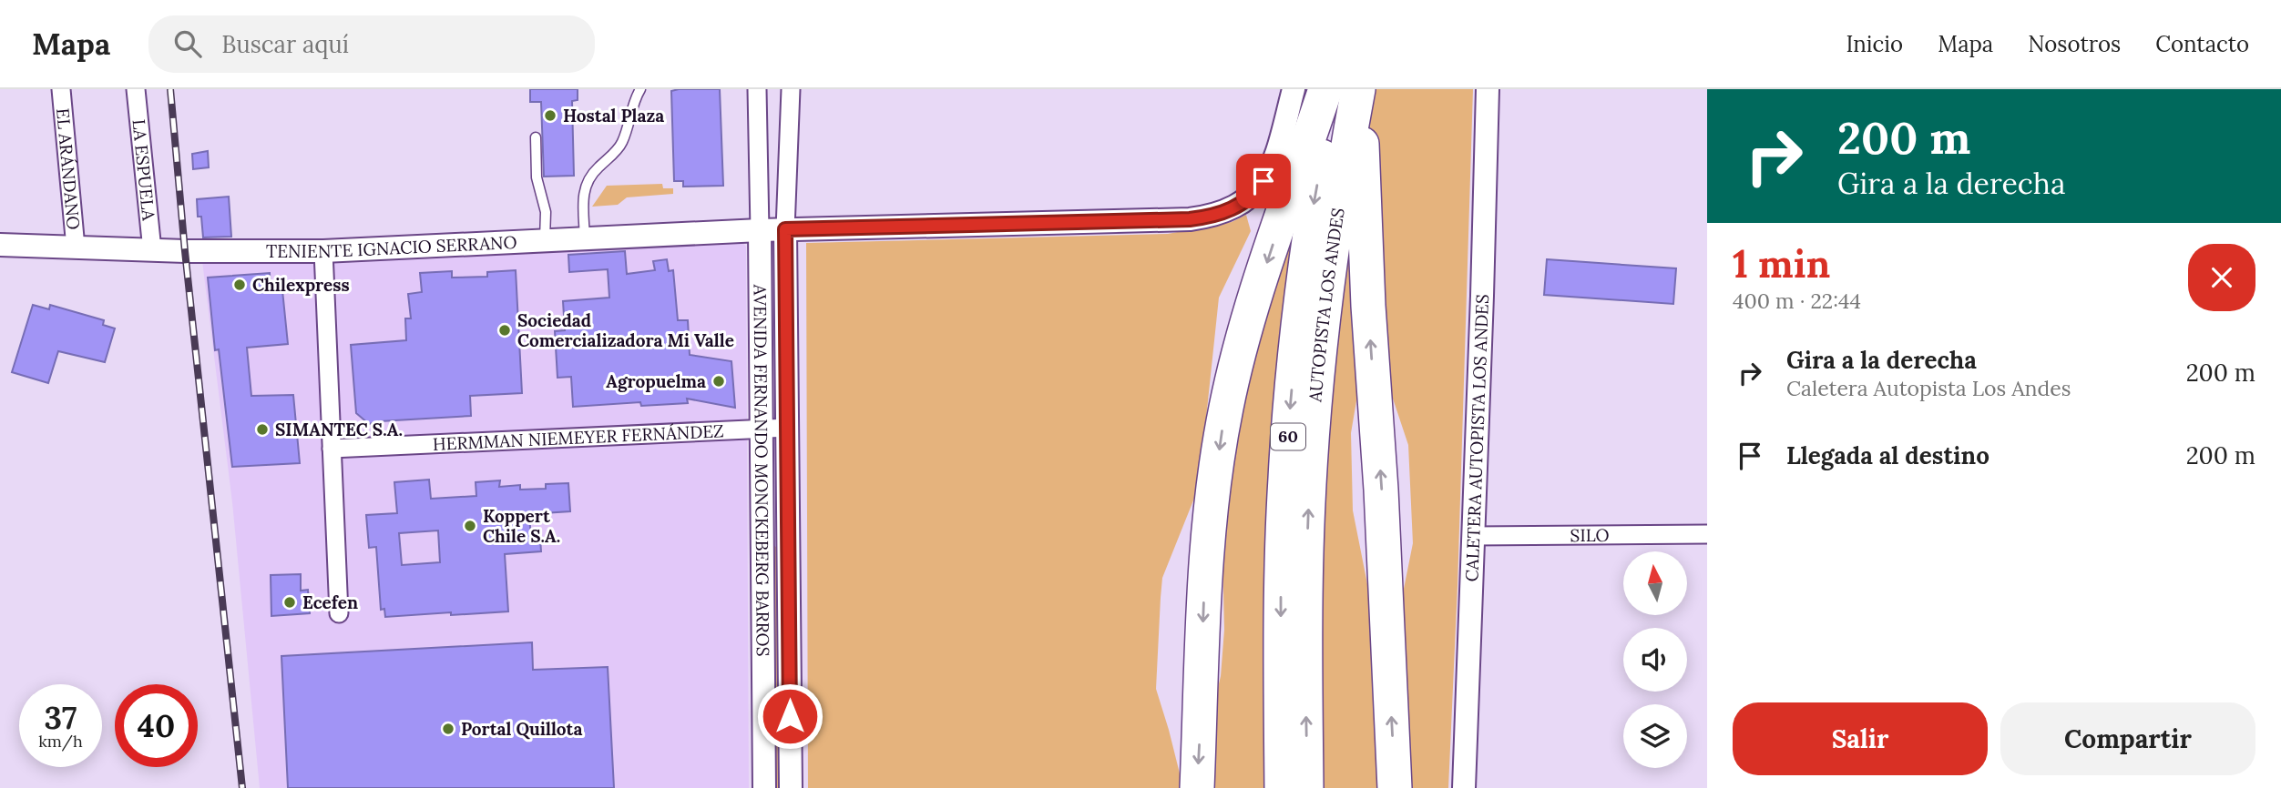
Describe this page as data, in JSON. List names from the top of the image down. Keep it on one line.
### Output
{"streets":{"highway":["AUTOPISTA LOS ANDES","60"],"street":["EL ARÁNDANO","LA ESPUELA","TENIENTE IGNACIO SERRANO","HERMMAN NIEMEYER FERNÁNDEZ","CALETERA AUTOPISTA LOS ANDES","AVENIDA FERNANDO MONCKEBERG BARROS","SILO"]},"crossings":[["EL ARÁNDANO","TENIENTE IGNACIO SERRANO"],["LA ESPUELA","TENIENTE IGNACIO SERRANO"],["TENIENTE IGNACIO SERRANO","AVENIDA FERNANDO MONCKEBERG BARROS"],["HERMMAN NIEMEYER FERNÁNDEZ","AVENIDA FERNANDO MONCKEBERG BARROS"],["CALETERA AUTOPISTA LOS ANDES","SILO"]],"places":["Hostal Plaza","Chilexpress","Sociedad Comercializadora Mi Valle","Agropuelma","SIMANTEC S.A.","Koppert Chile S.A.","Ecefen","Portal Quillota"],"north":"top","page":{"header":"Mapa","search":"Buscar aquí","nav":["Inicio","Mapa","Nosotros","Contacto"],"turn":["200 m","Gira a la derecha"],"heading":["1 min","400 m · 22:44"],"list":[{"name":"Gira a la derecha","note":"Caletera Autopista Los Andes","value":"200 m"},{"name":"Llegada al destino","value":"200 m"}],"speed":"37 km/h","limit":"40","buttons":["Salir","Compartir"]}}
